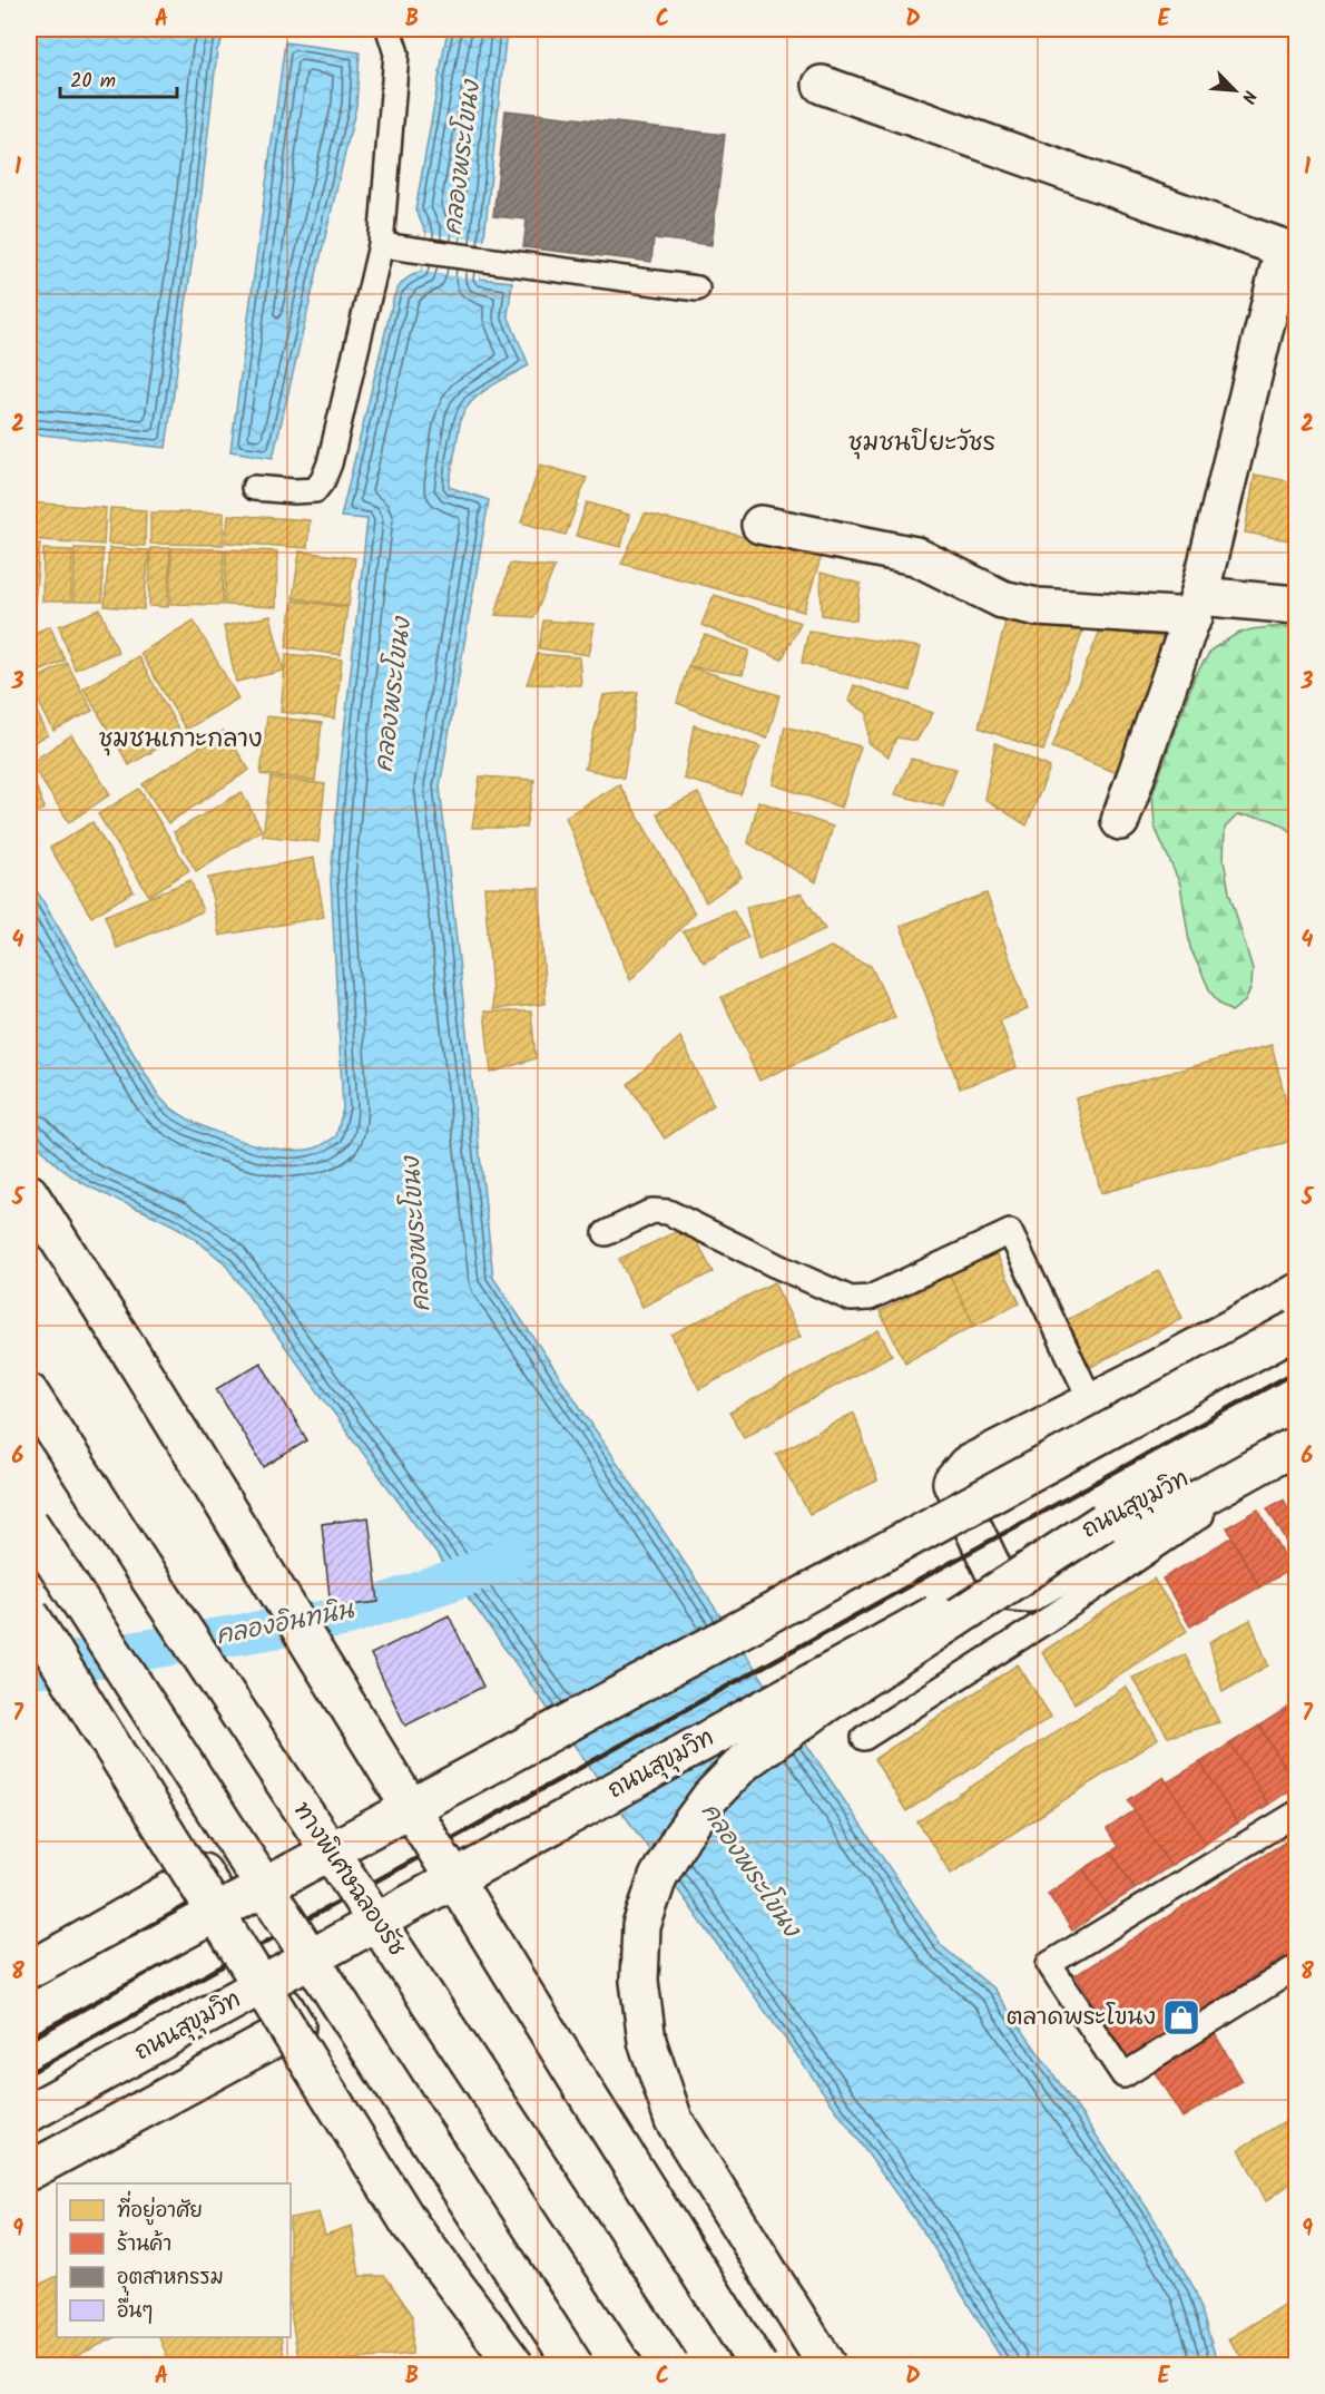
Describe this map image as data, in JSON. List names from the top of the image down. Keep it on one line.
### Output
{"streets":{"main road":["ถนนสุขุมวิท","ทางพิเศษฉลองรัช"]},"districts":["ชุมชนปิยะวัชร","ชุมชนเกาะกลาง"],"water":["คลองพระโขนง","คลองอินทนิน"],"places":{"shop":["ตลาดพระโขนง"]},"legend":["ที่อยู่อาศัย","ร้านค้า","อุตสาหกรรม","อื่นๆ"],"scale_bar":"20 m","north":"bottom right","grid":{"columns":["A","B","C","D","E"],"rows":["1","2","3","4","5","6","7","8","9"]}}
